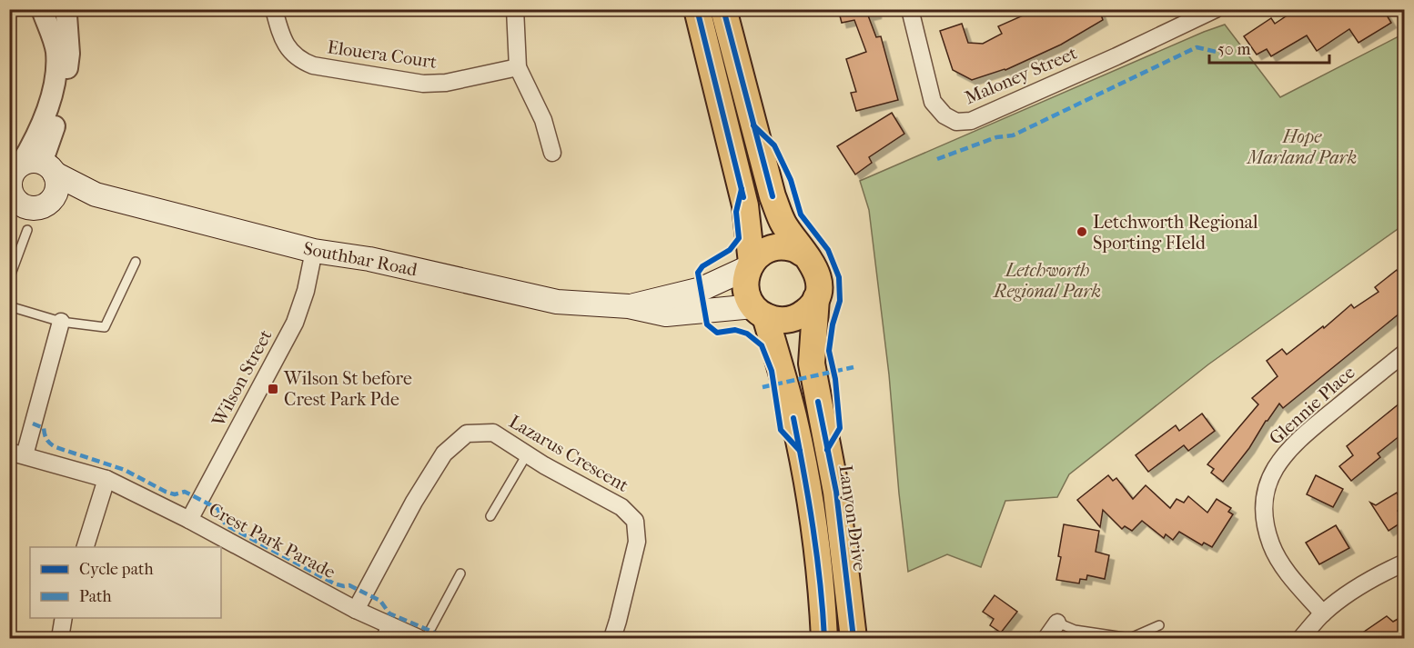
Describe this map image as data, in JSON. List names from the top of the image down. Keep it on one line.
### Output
{"streets":{"main road":["Southbar Road","Lanyon Drive"],"street":["Elouera Court","Maloney Street","Wilson Street","Glennie Place","Lazarus Crescent","Crest Park Parade"]},"crossings":[["Southbar Road","Wilson Street"],["Southbar Road","Lanyon Drive"],["Wilson Street","Crest Park Parade"],["Lazarus Crescent","Crest Park Parade"]],"parks":["Hope Marland Park","Letchworth Regional Park"],"places":{"other":["Letchworth Regional Sporting FIeld"],"transit":["Wilson St before Crest Park Pde"]},"legend":["Cycle path","Path"],"scale_bar":"50 m"}
